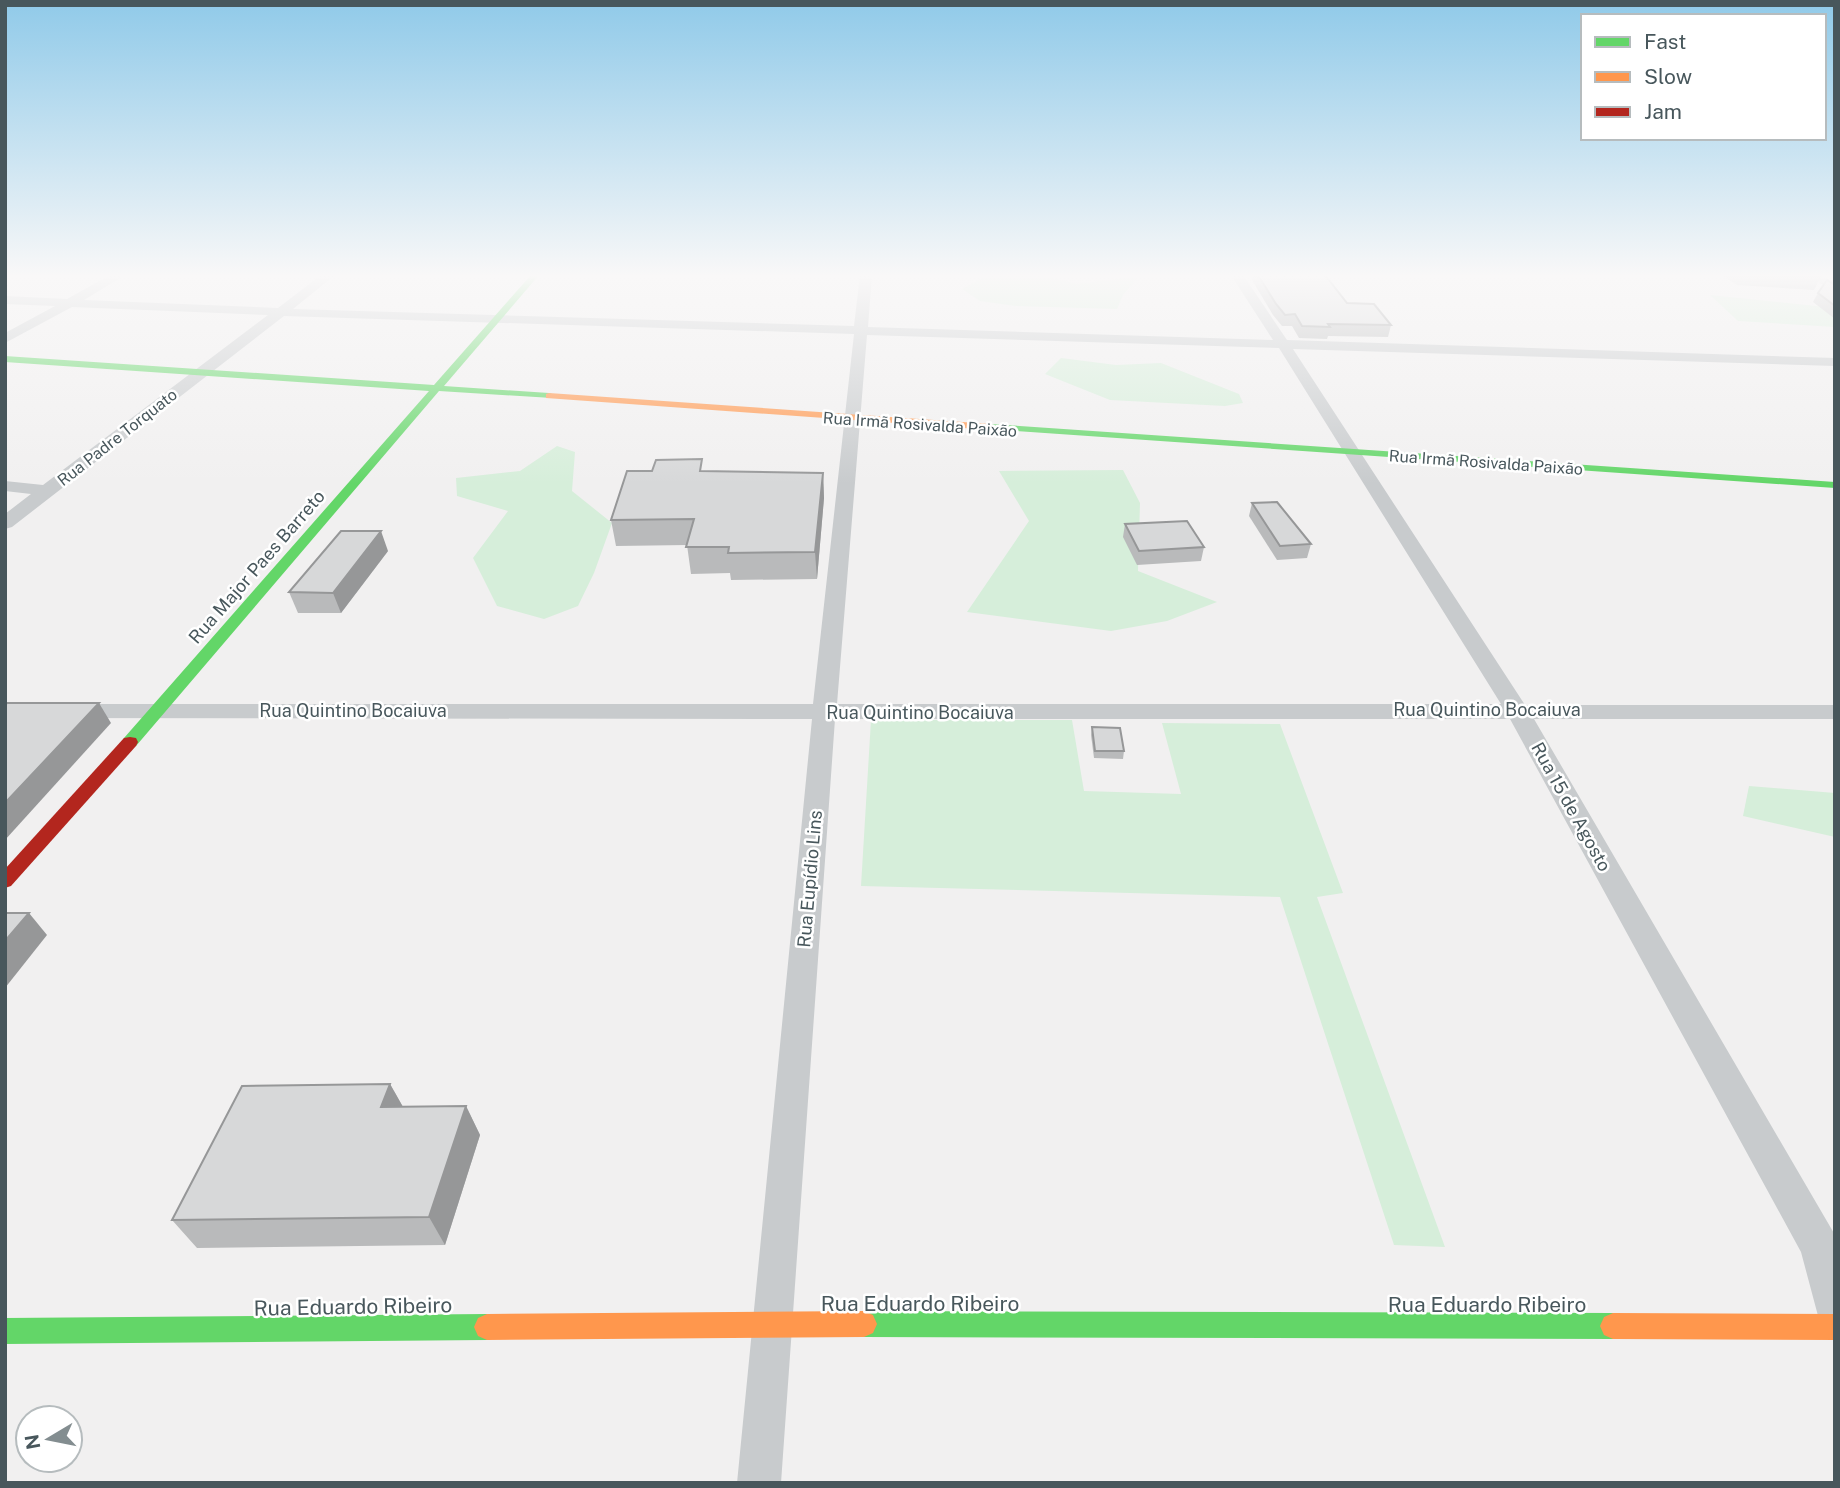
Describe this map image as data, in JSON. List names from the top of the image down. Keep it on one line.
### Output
{"streets":{"street":["Rua Irmã Rosivalda Paixão","Rua Padre Torquato","Rua Major Paes Barreto","Rua Quintino Bocaiuva","Rua 15 de Agosto","Rua Eupídio Lins","Rua Eduardo Ribeiro"]},"crossings":[["Rua Irmã Rosivalda Paixão","Rua Padre Torquato"],["Rua Irmã Rosivalda Paixão","Rua Major Paes Barreto"],["Rua Irmã Rosivalda Paixão","Rua 15 de Agosto"],["Rua Irmã Rosivalda Paixão","Rua Eupídio Lins"],["Rua Major Paes Barreto","Rua Quintino Bocaiuva"],["Rua Quintino Bocaiuva","Rua 15 de Agosto"],["Rua Quintino Bocaiuva","Rua Eupídio Lins"],["Rua Eupídio Lins","Rua Eduardo Ribeiro"]],"legend":["Fast","Slow","Jam"],"north":"left"}
